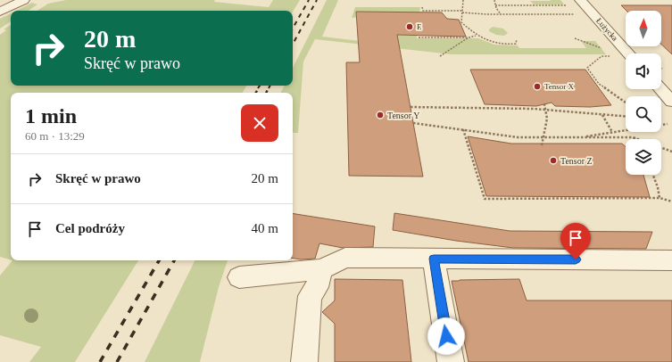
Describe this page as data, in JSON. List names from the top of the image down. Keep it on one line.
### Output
{"streets":{"street":["Łużycka"]},"places":["E","Tensor X","Tensor Y","Tensor Z"],"north":"top","page":{"turn":["20 m","Skręć w prawo"],"heading":["1 min","60 m · 13:29"],"list":[{"name":"Skręć w prawo","value":"20 m"},{"name":"Cel podróży","value":"40 m"}]}}
